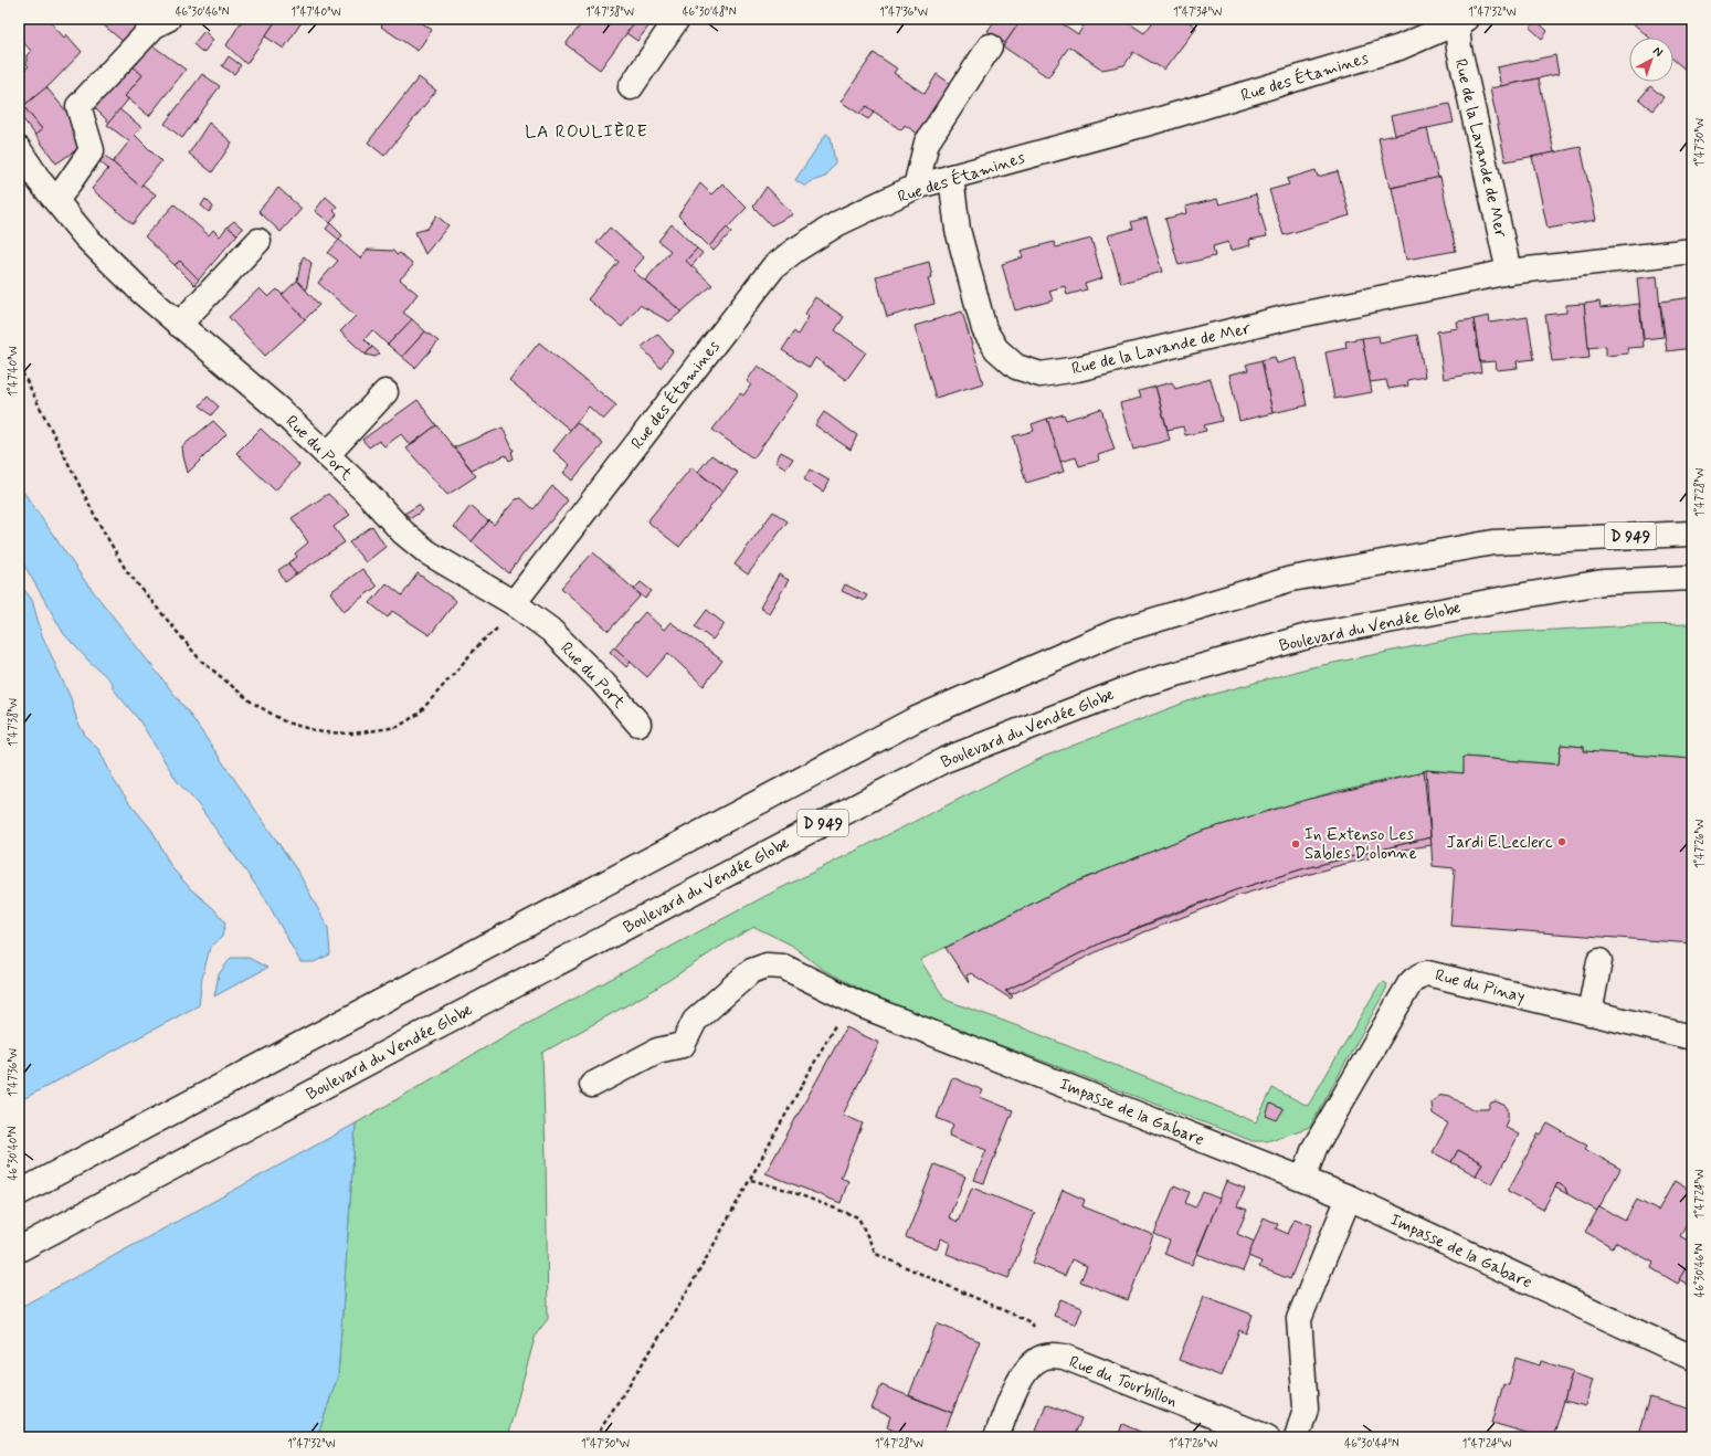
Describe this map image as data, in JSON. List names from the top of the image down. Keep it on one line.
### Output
{"streets":{"street":["Rue des Étamines","Rue de la Lavande de Mer","Rue du Port","D 949","Boulevard du Vendée Globe","Rue du Pinay","Impasse de la Gabare","Rue du Tourbillon"]},"crossings":[["Rue des Étamines","Rue de la Lavande de Mer"],["Rue des Étamines","Rue du Port"],["Rue du Pinay","Impasse de la Gabare"]],"districts":["LA ROULIÈRE"],"places":["Jardi E.Leclerc","In Extenso Les Sables D'olonne"],"north":"top right","coordinates":["46°30'46\"N","1°47'40\"W","1°47'38\"W","46°30'48\"N","1°47'36\"W","1°47'34\"W","1°47'32\"W","1°47'30\"W","1°47'28\"W","1°47'26\"W","46°30'40\"N","1°47'24\"W","46°30'44\"N"]}
